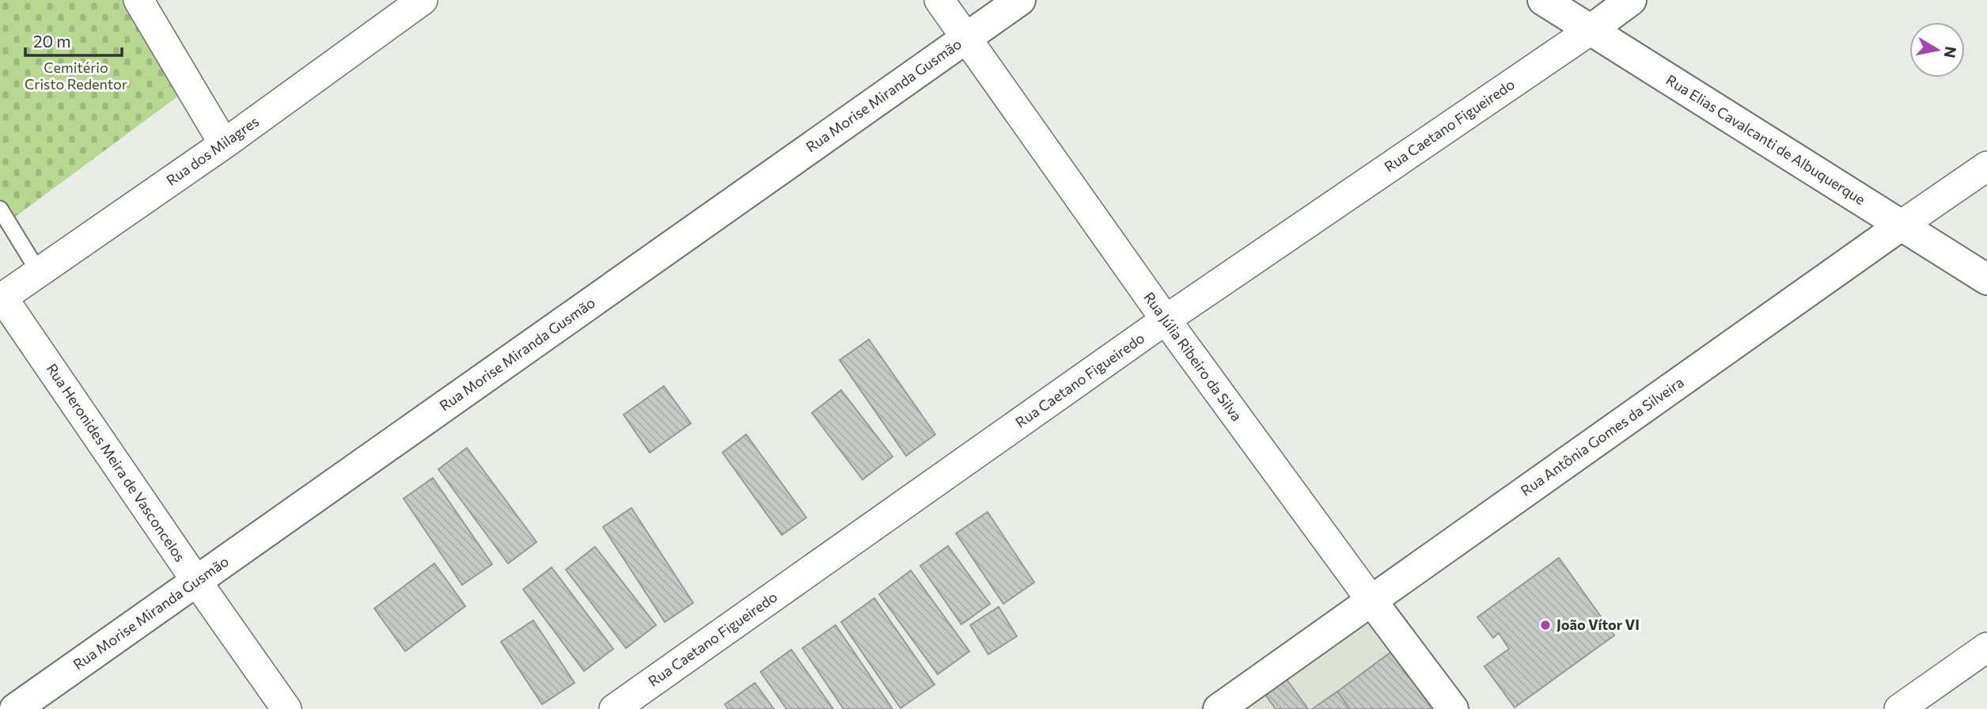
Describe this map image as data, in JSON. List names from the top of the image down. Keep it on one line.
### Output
{"streets":{"street":["Rua Morise Miranda Gusmão","Rua Caetano Figueiredo","Rua Elias Cavalcanti de Albuquerque","Rua dos Milagres","Rua Júlia Ribeiro da Silva","Rua Antônia Gomes da Silveira","Rua Heronides Meira de Vasconcelos"]},"crossings":[["Rua Morise Miranda Gusmão","Rua Júlia Ribeiro da Silva"],["Rua Morise Miranda Gusmão","Rua Heronides Meira de Vasconcelos"],["Rua Caetano Figueiredo","Rua Elias Cavalcanti de Albuquerque"],["Rua Caetano Figueiredo","Rua Júlia Ribeiro da Silva"],["Rua Elias Cavalcanti de Albuquerque","Rua Antônia Gomes da Silveira"],["Rua dos Milagres","Rua Heronides Meira de Vasconcelos"],["Rua Júlia Ribeiro da Silva","Rua Antônia Gomes da Silveira"]],"parks":["Cemitério Cristo Redentor"],"places":["João Vítor VI"],"scale_bar":"20 m","north":"right"}
